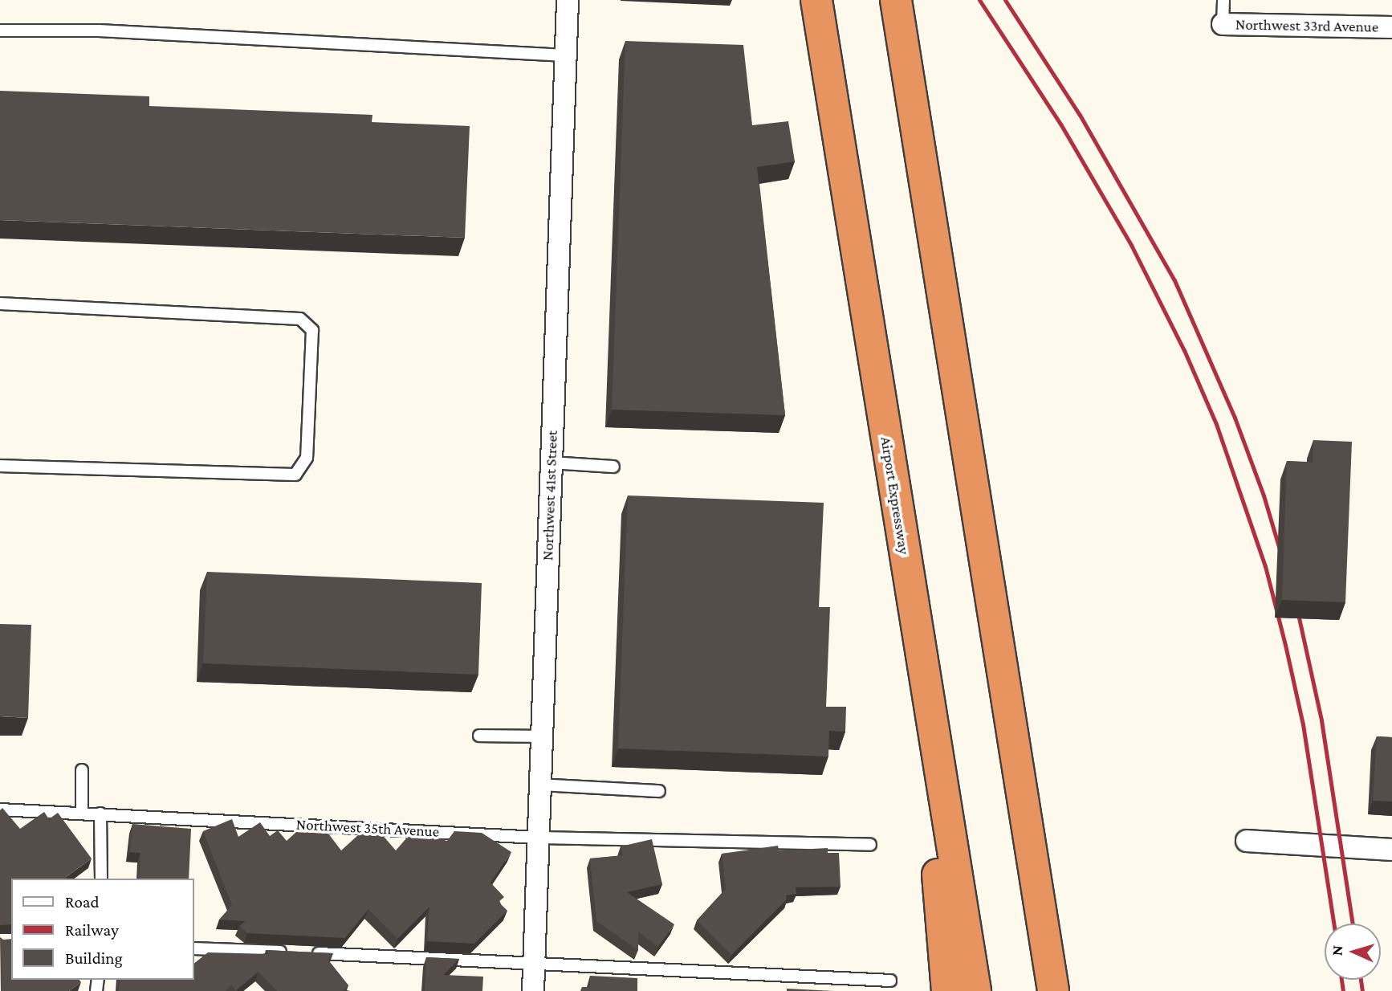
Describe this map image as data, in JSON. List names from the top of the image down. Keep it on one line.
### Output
{"streets":{"highway":["Airport Expressway"],"street":["Northwest 33rd Avenue","Northwest 41st Street"],"lane":["Northwest 35th Avenue"]},"crossings":[["Northwest 41st Street","Northwest 35th Avenue"]],"legend":["Road","Railway","Building"],"north":"left"}
